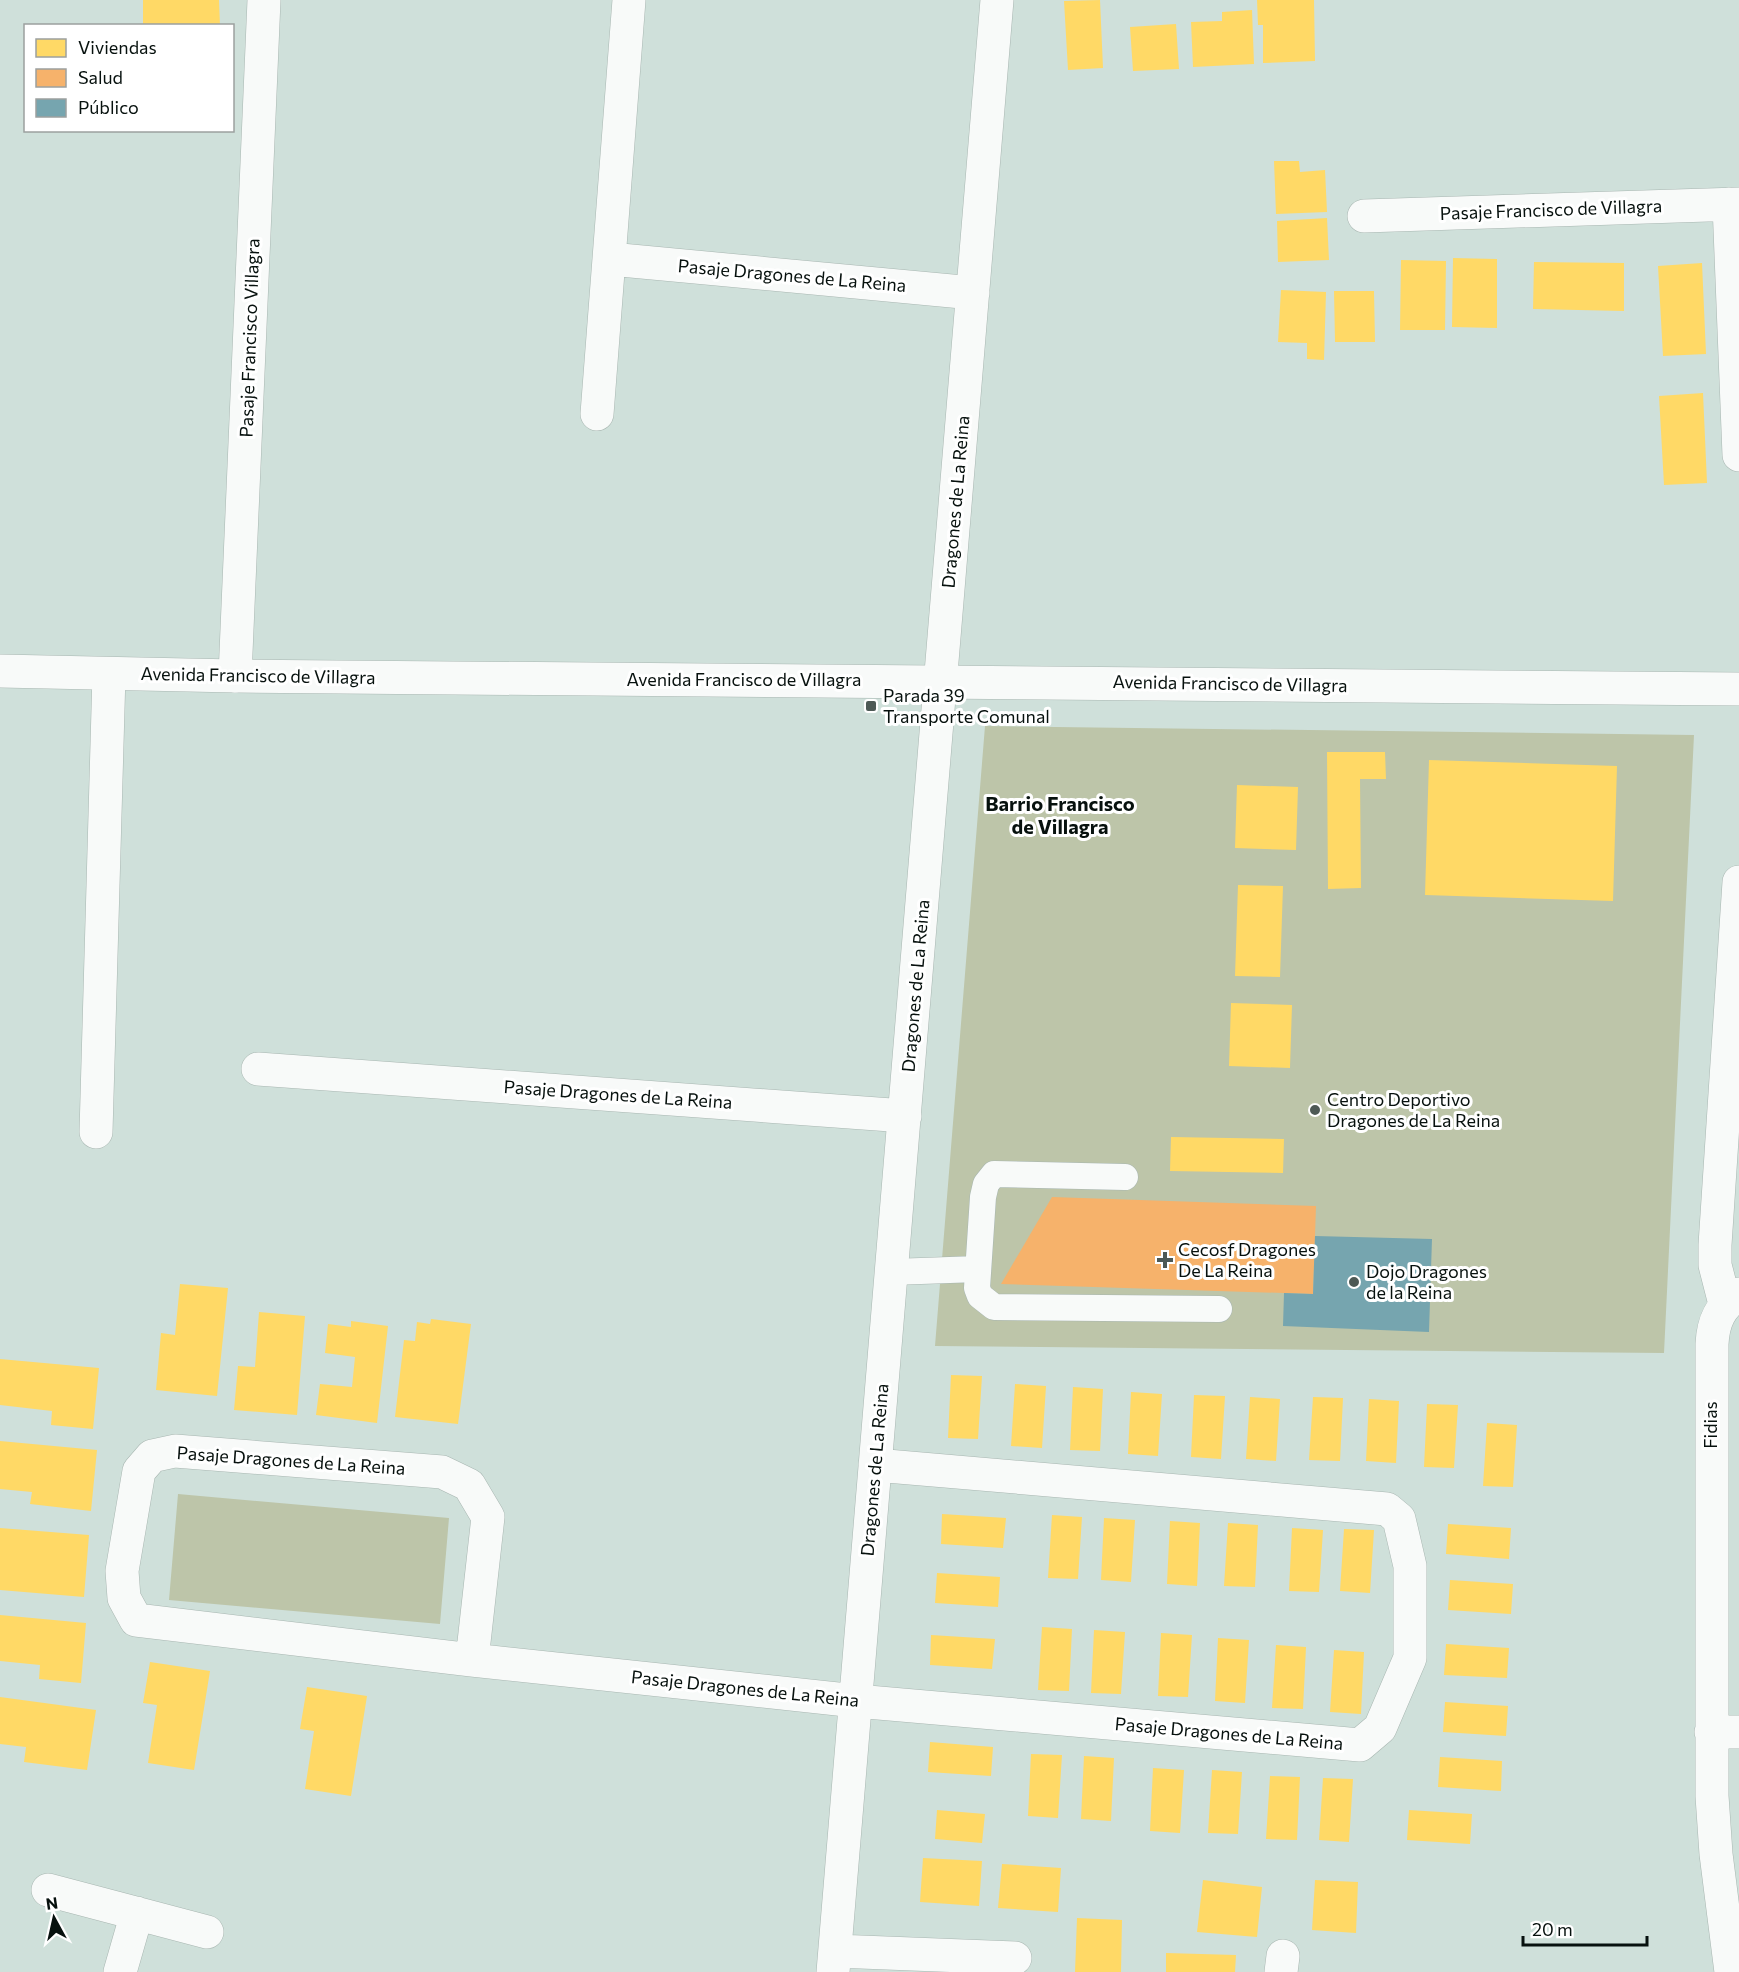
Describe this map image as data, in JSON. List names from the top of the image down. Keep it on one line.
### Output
{"streets":{"street":["Pasaje Francisco de Villagra","Pasaje Dragones de La Reina","Pasaje Francisco Villagra","Dragones de La Reina","Avenida Francisco de Villagra","Fidias"]},"crossings":[["Pasaje Dragones de La Reina","Dragones de La Reina"],["Pasaje Francisco Villagra","Avenida Francisco de Villagra"],["Dragones de La Reina","Avenida Francisco de Villagra"]],"districts":["Barrio Francisco de Villagra"],"places":{"transit":["Parada 39 Transporte Comunal"],"other":["Centro Deportivo Dragones de La Reina","Dojo Dragones de la Reina"],"health":["Cecosf Dragones De La Reina"]},"legend":["Viviendas","Salud","Público"],"scale_bar":"20 m","north":"top"}
